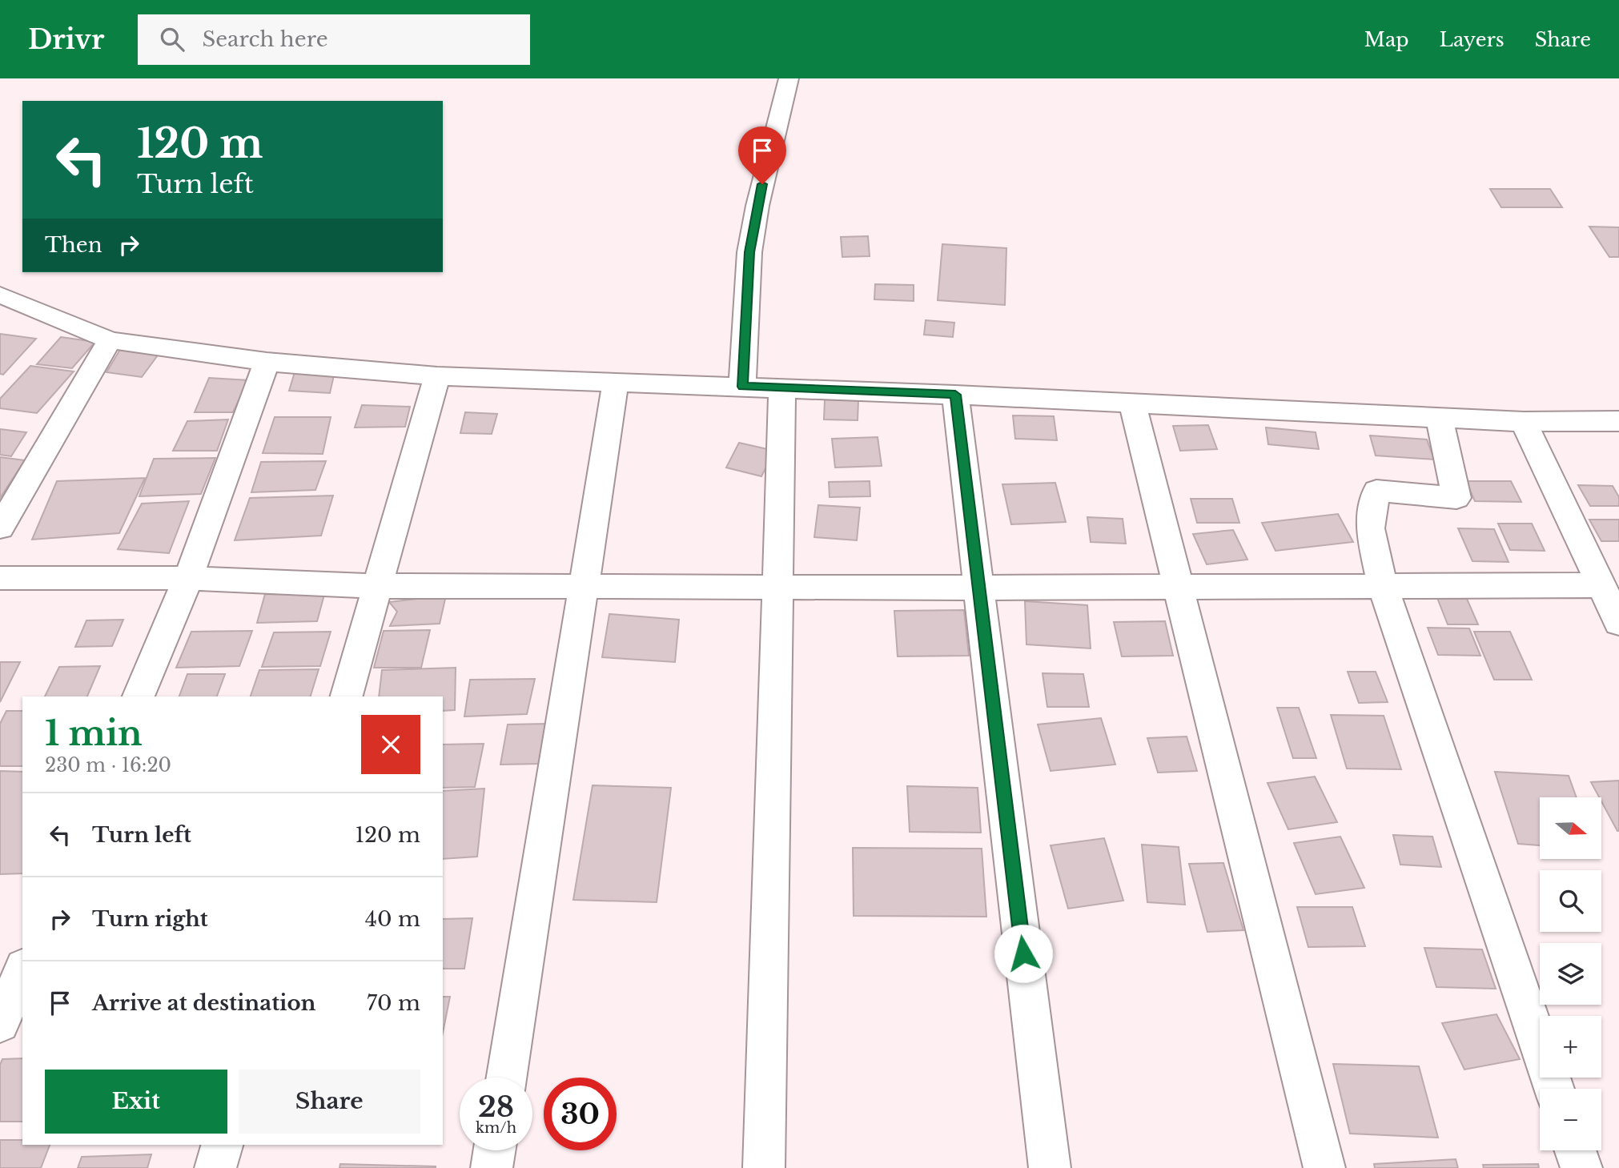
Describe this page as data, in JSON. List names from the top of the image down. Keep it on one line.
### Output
{"north":"right","page":{"header":"Drivr","search":"Search here","nav":["Map","Layers","Share"],"turn":["120 m","Turn left"],"then":"Then","heading":["1 min","230 m · 16:20"],"list":[{"name":"Turn left","value":"120 m"},{"name":"Turn right","value":"40 m"},{"name":"Arrive at destination","value":"70 m"}],"map_buttons":["+","−"],"buttons":["Exit","Share"],"speed":"28 km/h","limit":"30"}}
